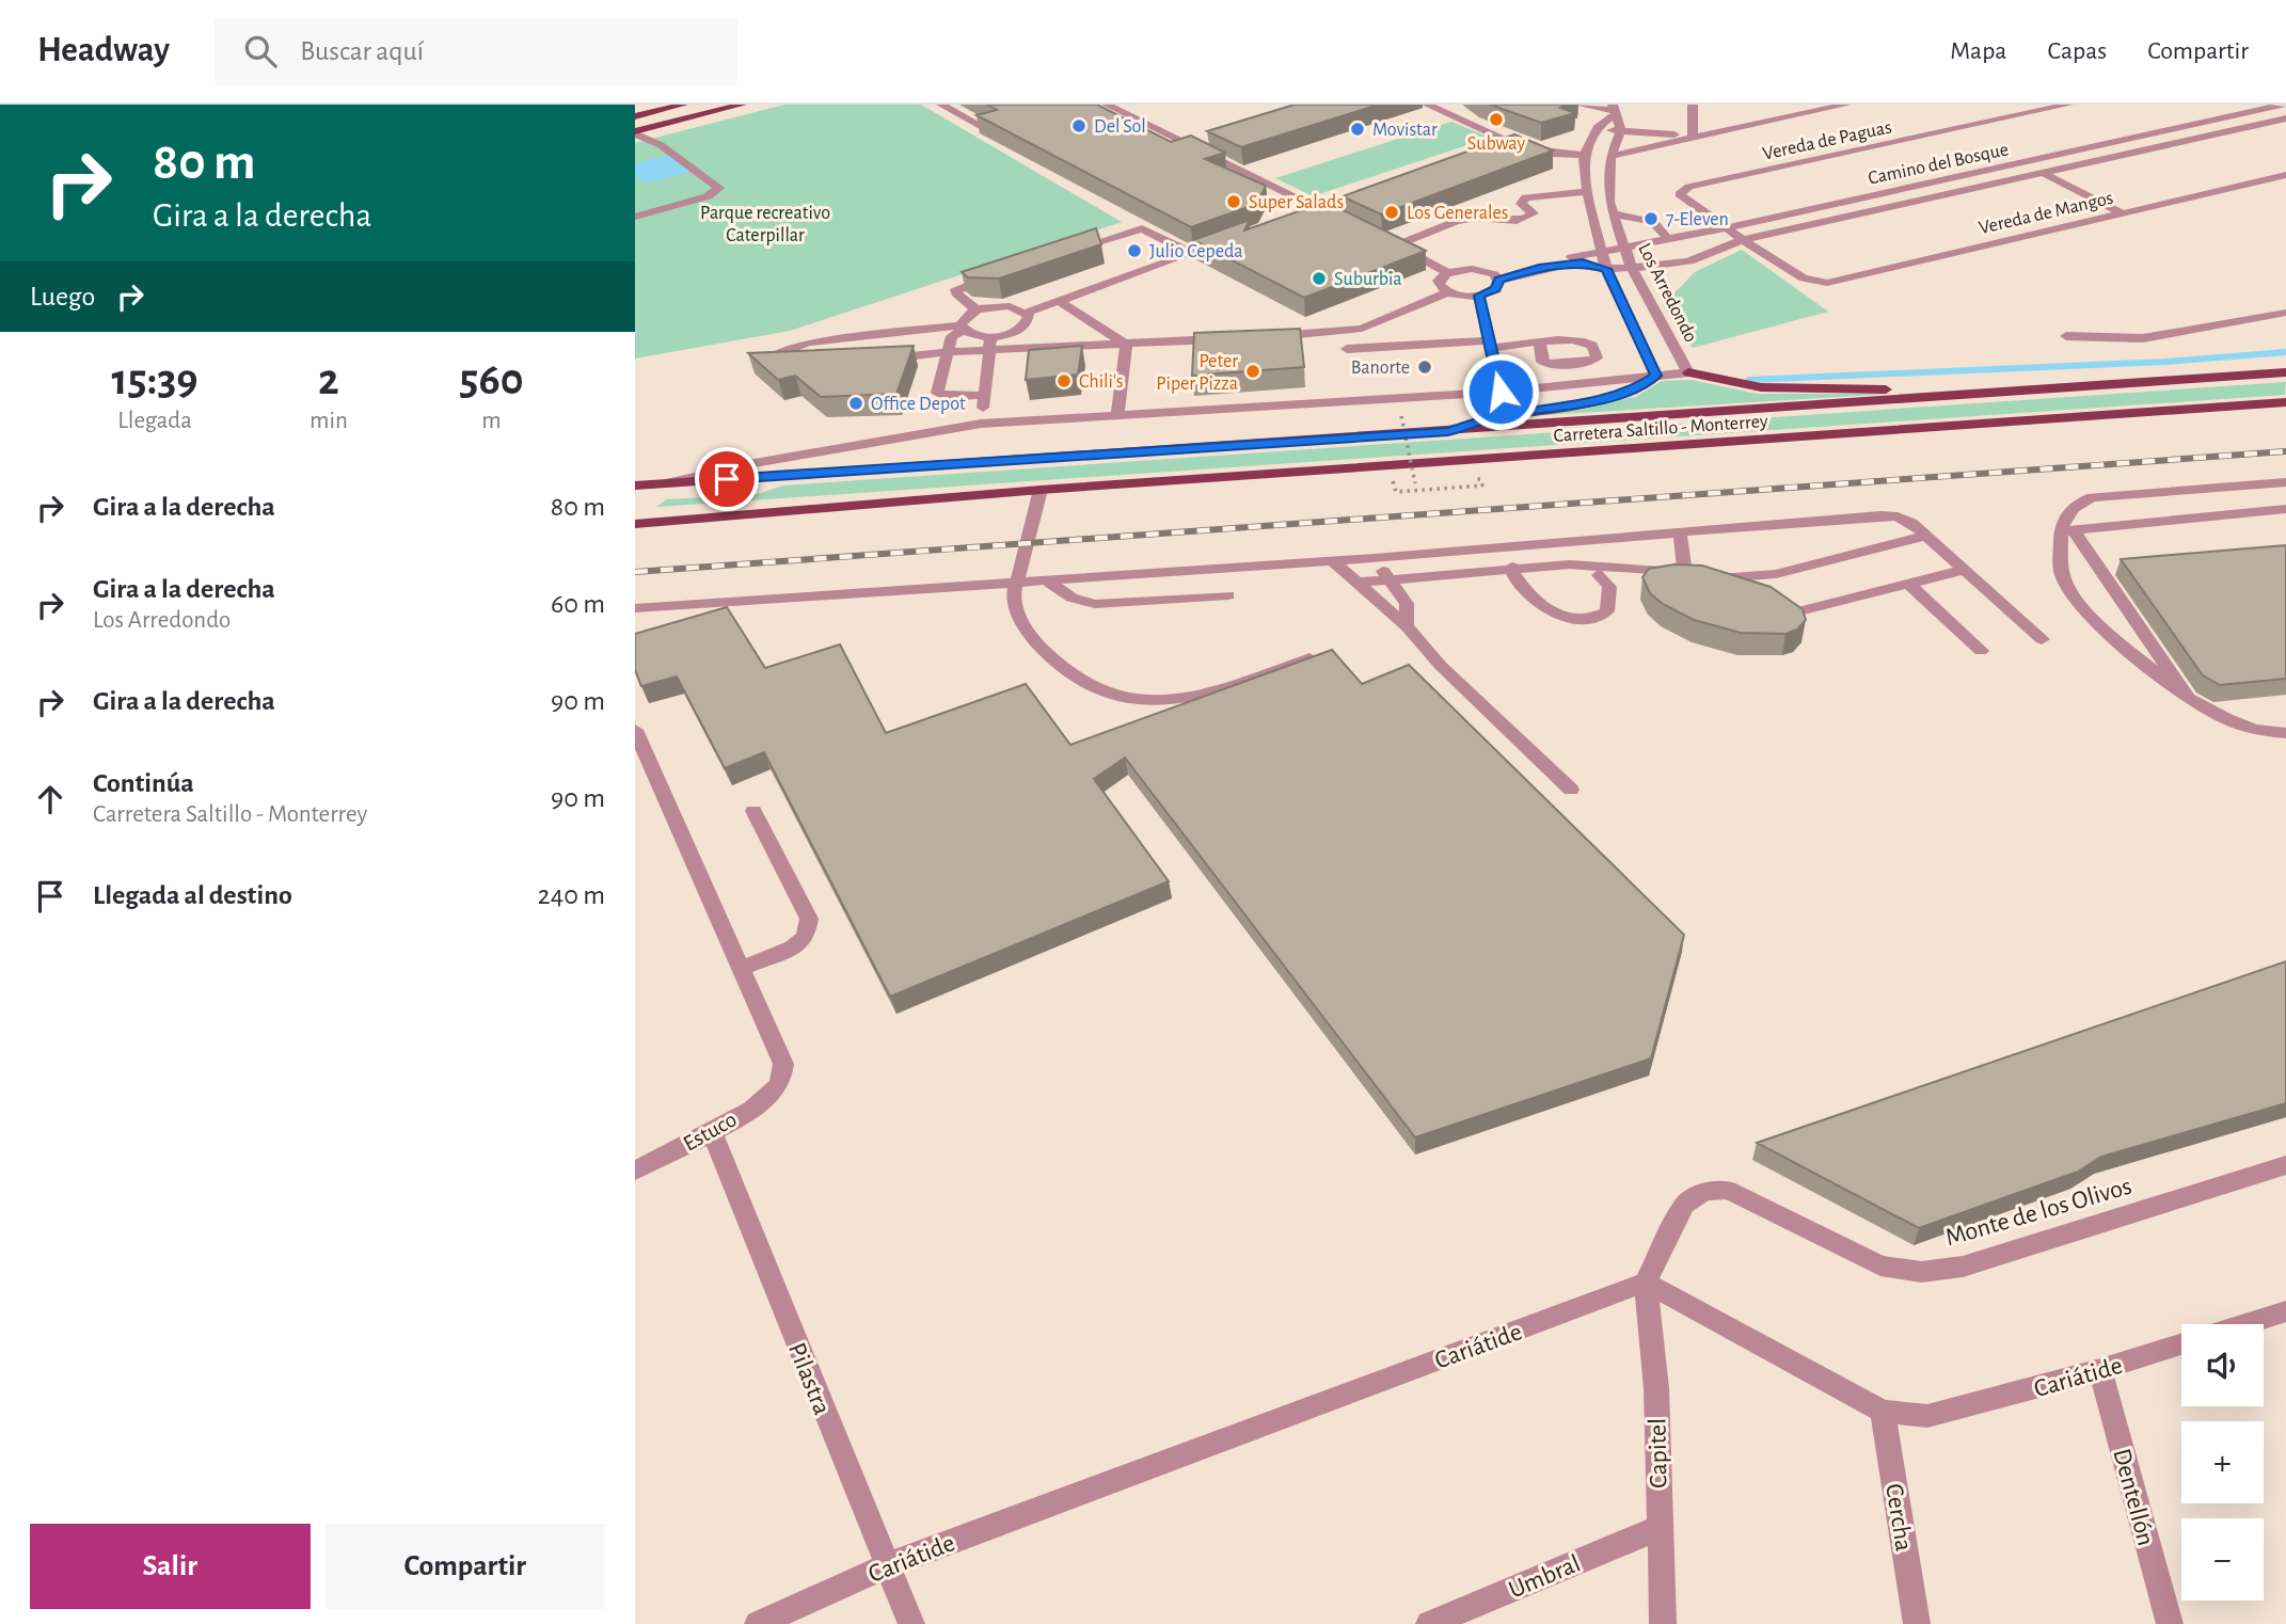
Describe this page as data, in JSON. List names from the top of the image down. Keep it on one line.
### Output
{"streets":{"main road":["Carretera Saltillo - Monterrey"],"street":["Vereda de Paguas","Camino del Bosque","Vereda de Mangos","Los Arredondo","Estuco","Monte de los Olivos","Cariátide","Pilastra","Capitel","Dentellón","Cercha","Umbral"]},"crossings":[["Vereda de Paguas","Camino del Bosque"],["Camino del Bosque","Vereda de Mangos"],["Camino del Bosque","Los Arredondo"],["Estuco","Pilastra"],["Monte de los Olivos","Cariátide"],["Monte de los Olivos","Capitel"],["Cariátide","Pilastra"],["Cariátide","Capitel"],["Cariátide","Dentellón"],["Cariátide","Cercha"],["Capitel","Umbral"]],"parks":["Parque recreativo Caterpillar"],"places":["Subway","Del Sol","Movistar","Super Salads","Los Generales","7-Eleven","Julio Cepeda","Suburbia","Banorte","Peter Piper Pizza","Chili's","Office Depot"],"page":{"header":"Headway","search":"Buscar aquí","nav":["Mapa","Capas","Compartir"],"turn":["80 m","Gira a la derecha"],"then":"Luego","eta":["15:39","Llegada","2","min","560","m"],"list":[{"name":"Gira a la derecha","value":"80 m"},{"name":"Gira a la derecha","note":"Los Arredondo","value":"60 m"},{"name":"Gira a la derecha","value":"90 m"},{"name":"Continúa","note":"Carretera Saltillo - Monterrey","value":"90 m"},{"name":"Llegada al destino","value":"240 m"}],"map_buttons":["+","−"],"buttons":["Salir","Compartir"]}}
